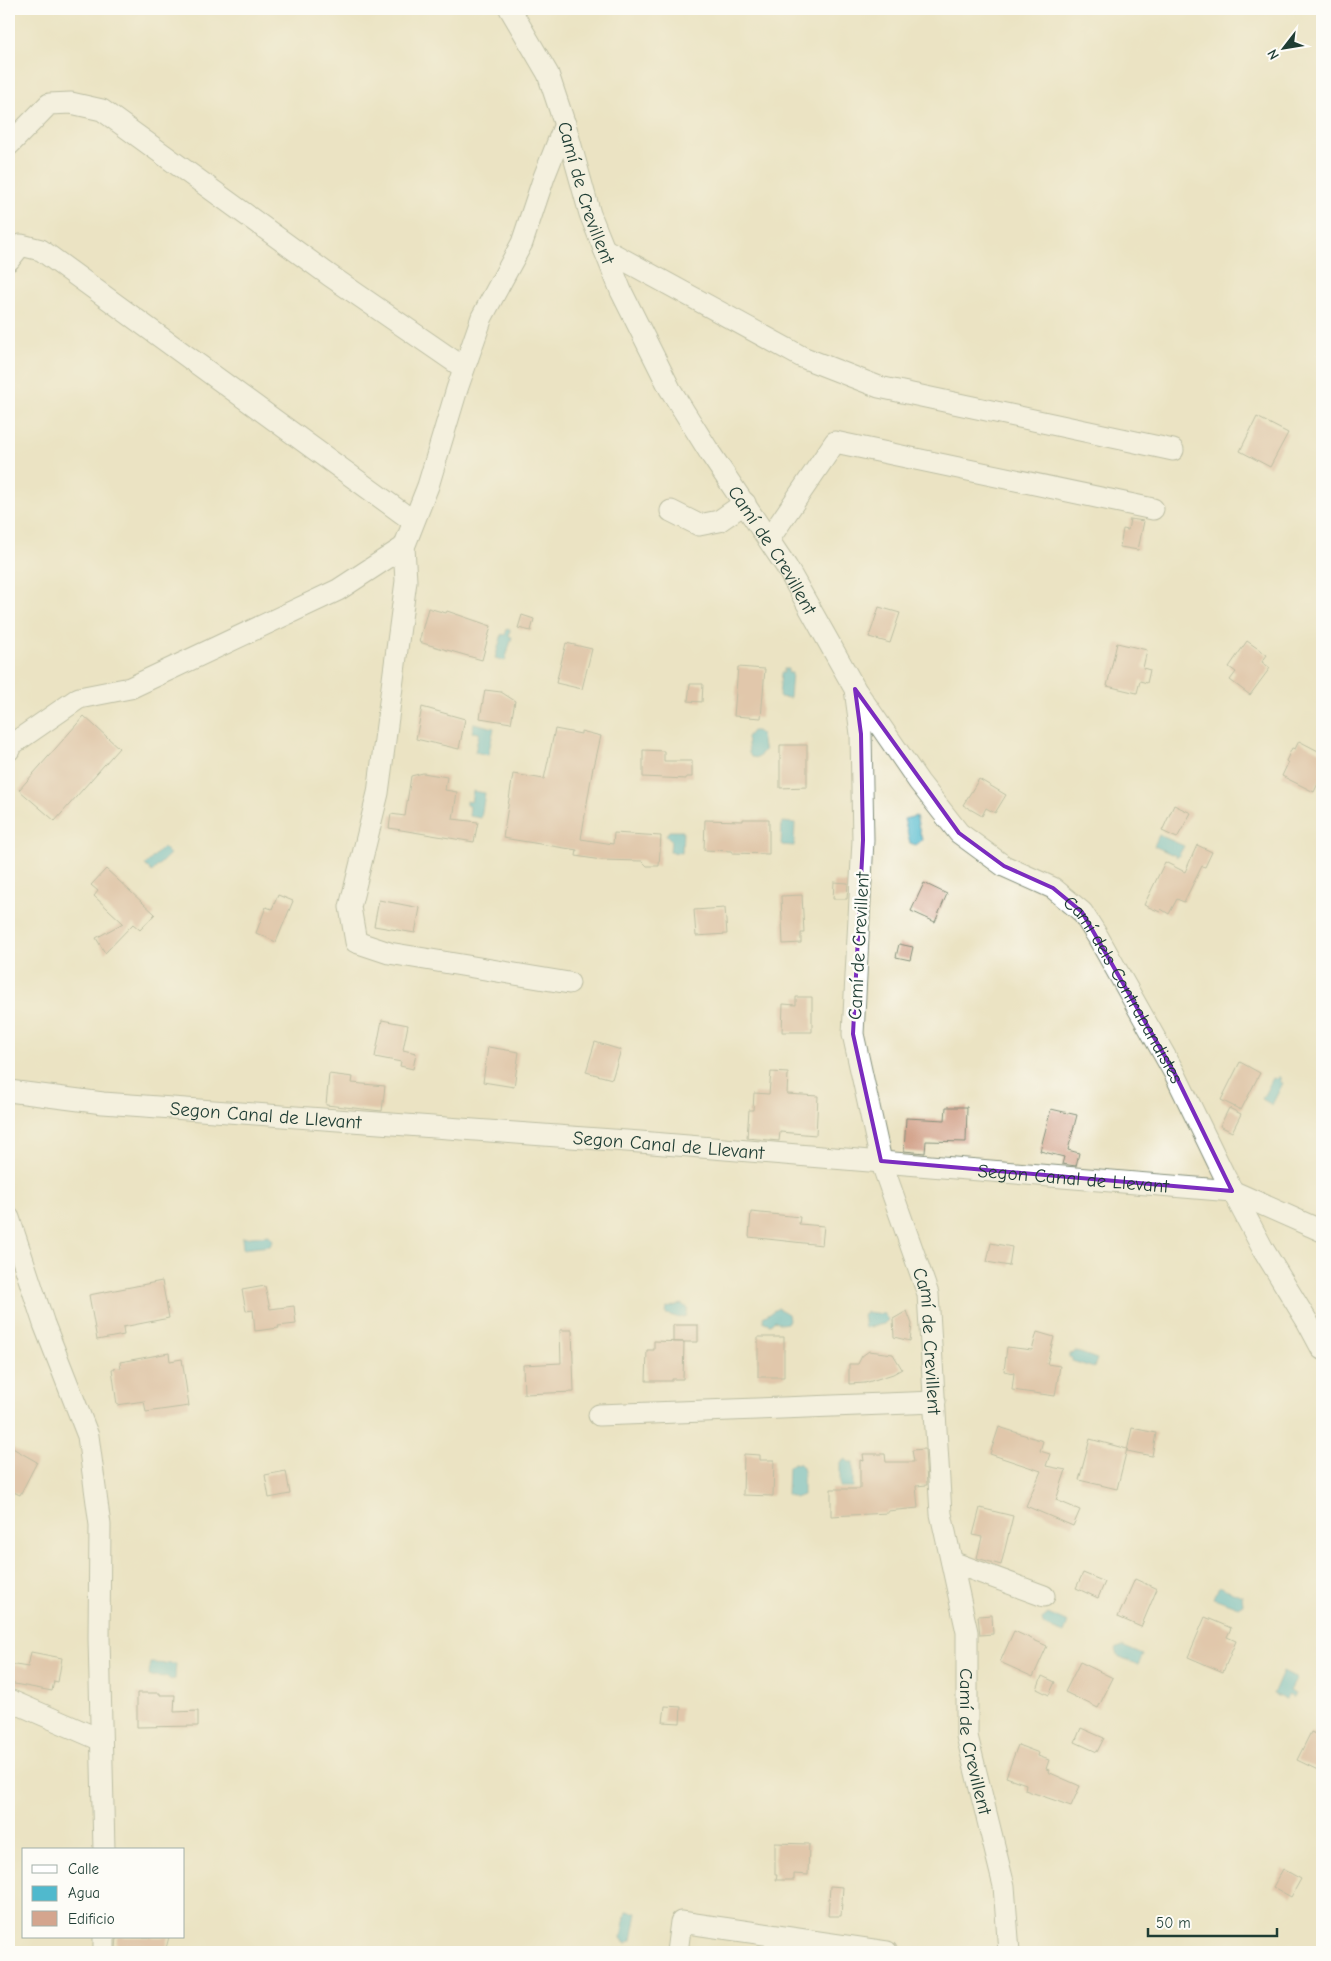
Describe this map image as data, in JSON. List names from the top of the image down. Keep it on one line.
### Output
{"streets":{"street":["Camí de Crevillent","Camí dels Contrabandistes","Segon Canal de Llevant"]},"crossings":[["Camí de Crevillent","Camí dels Contrabandistes"],["Camí de Crevillent","Segon Canal de Llevant"],["Camí dels Contrabandistes","Segon Canal de Llevant"]],"legend":["Calle","Agua","Edificio"],"scale_bar":"50 m","north":"bottom left"}
